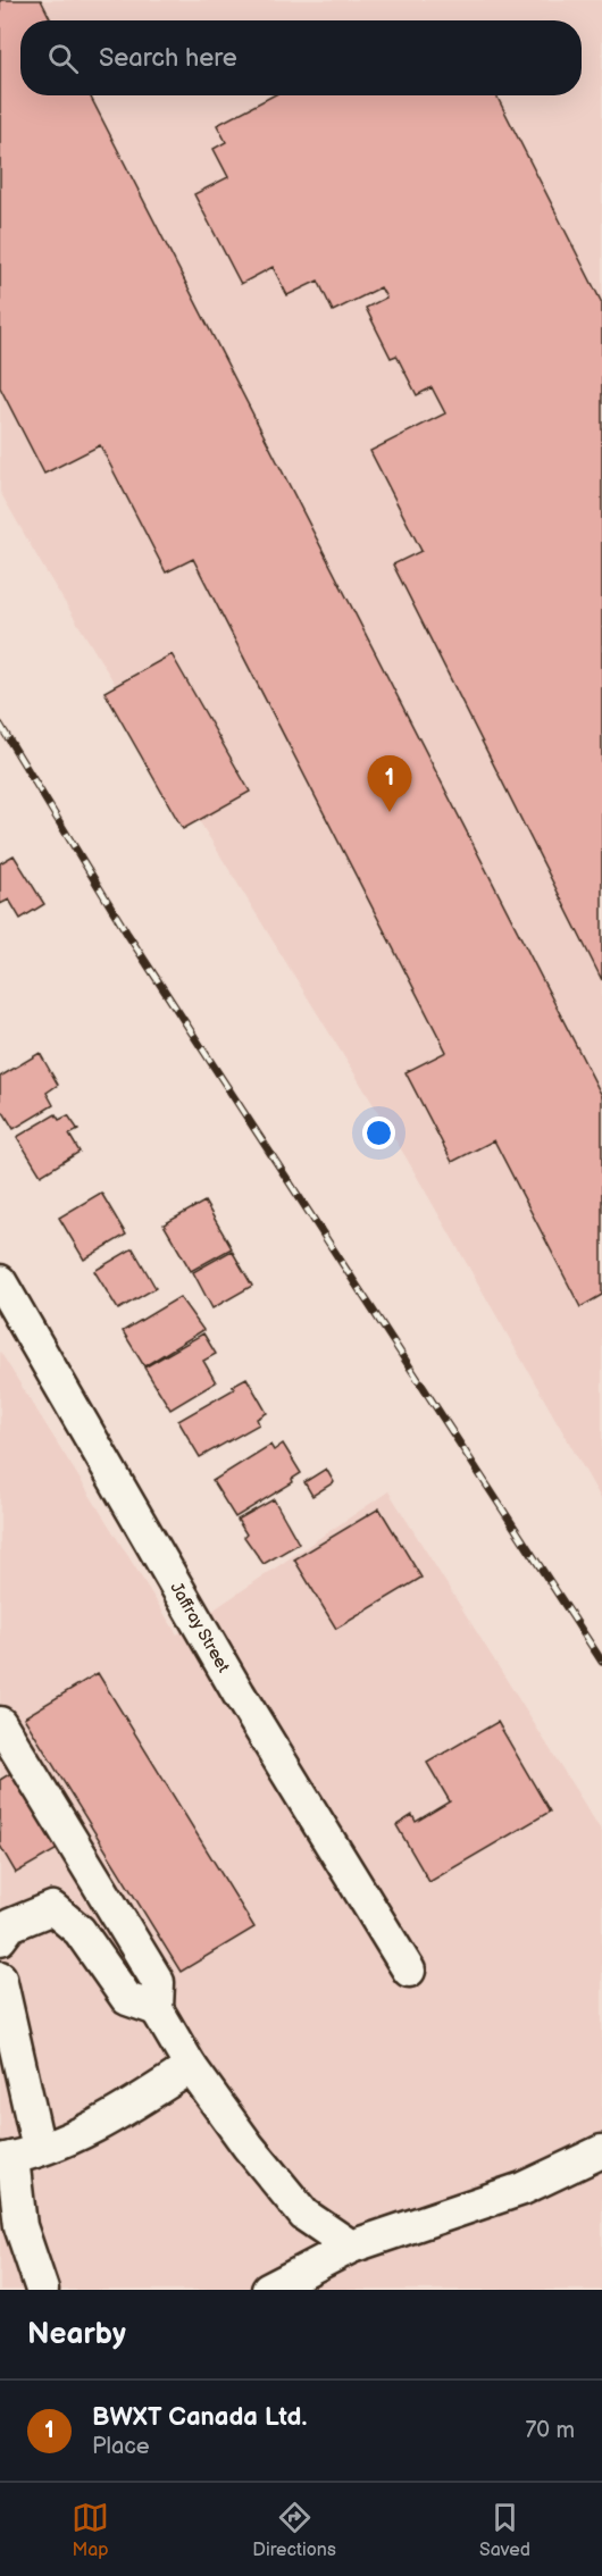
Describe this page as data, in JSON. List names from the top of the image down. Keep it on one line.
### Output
{"streets":{"street":["Jaffray Street"]},"page":{"search":"Search here","pins":"1","heading":"Nearby","list":[{"mark":"1","name":"BWXT Canada Ltd.","note":"Place","value":"70 m"}],"nav":["Map","Directions","Saved"]}}
